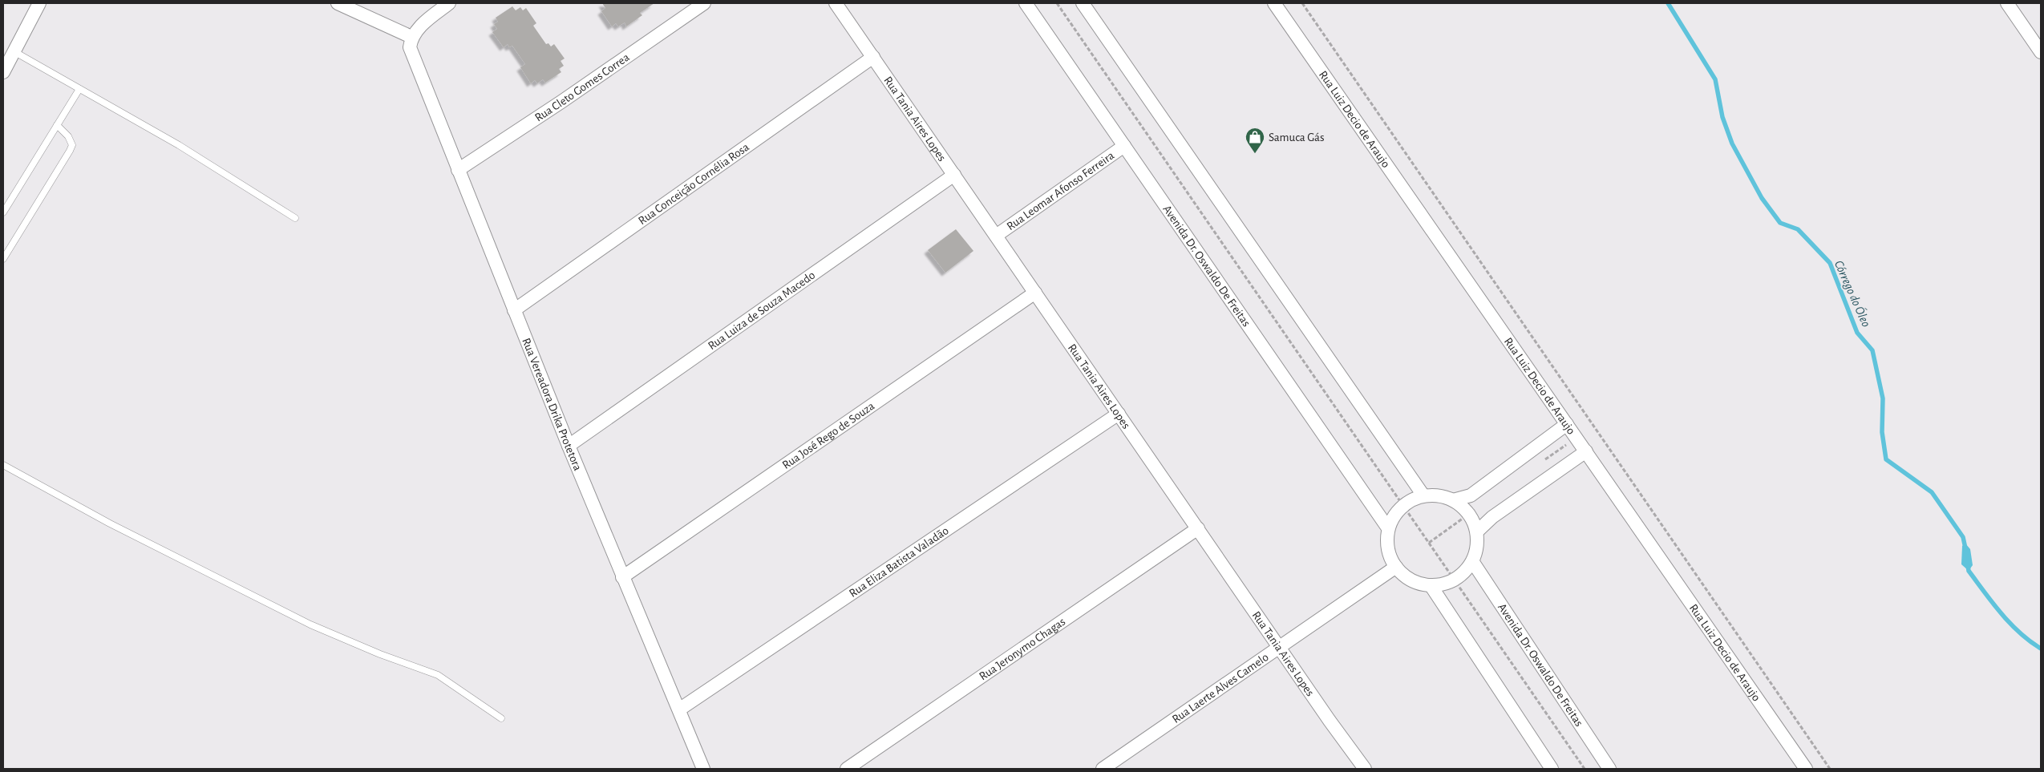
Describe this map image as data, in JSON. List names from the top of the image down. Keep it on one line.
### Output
{"streets":{"street":["Rua Cleto Gomes Correa","Rua Tania Aires Lopes","Rua Luiz Decio de Araujo","Rua Conceição Cornélia Rosa","Rua Leomar Afonso Ferreira","Avenida Dr. Oswaldo De Freitas","Rua Luiza de Souza Macedo","Rua Vereadora Drika Protetora","Rua José Rego de Souza","Rua Eliza Batista Valadão","Rua Jeronymo Chagas","Rua Laerte Alves Camelo"]},"crossings":[["Rua Cleto Gomes Correa","Rua Vereadora Drika Protetora"],["Rua Tania Aires Lopes","Rua Conceição Cornélia Rosa"],["Rua Tania Aires Lopes","Rua Leomar Afonso Ferreira"],["Rua Tania Aires Lopes","Rua Luiza de Souza Macedo"],["Rua Tania Aires Lopes","Rua José Rego de Souza"],["Rua Tania Aires Lopes","Rua Eliza Batista Valadão"],["Rua Tania Aires Lopes","Rua Jeronymo Chagas"],["Rua Tania Aires Lopes","Rua Laerte Alves Camelo"],["Rua Conceição Cornélia Rosa","Rua Vereadora Drika Protetora"],["Rua Leomar Afonso Ferreira","Avenida Dr. Oswaldo De Freitas"],["Rua Luiza de Souza Macedo","Rua Vereadora Drika Protetora"],["Rua Vereadora Drika Protetora","Rua José Rego de Souza"],["Rua Vereadora Drika Protetora","Rua Eliza Batista Valadão"]],"water":["Córrego do Óleo"],"places":{"shop":["Samuca Gás"]}}
